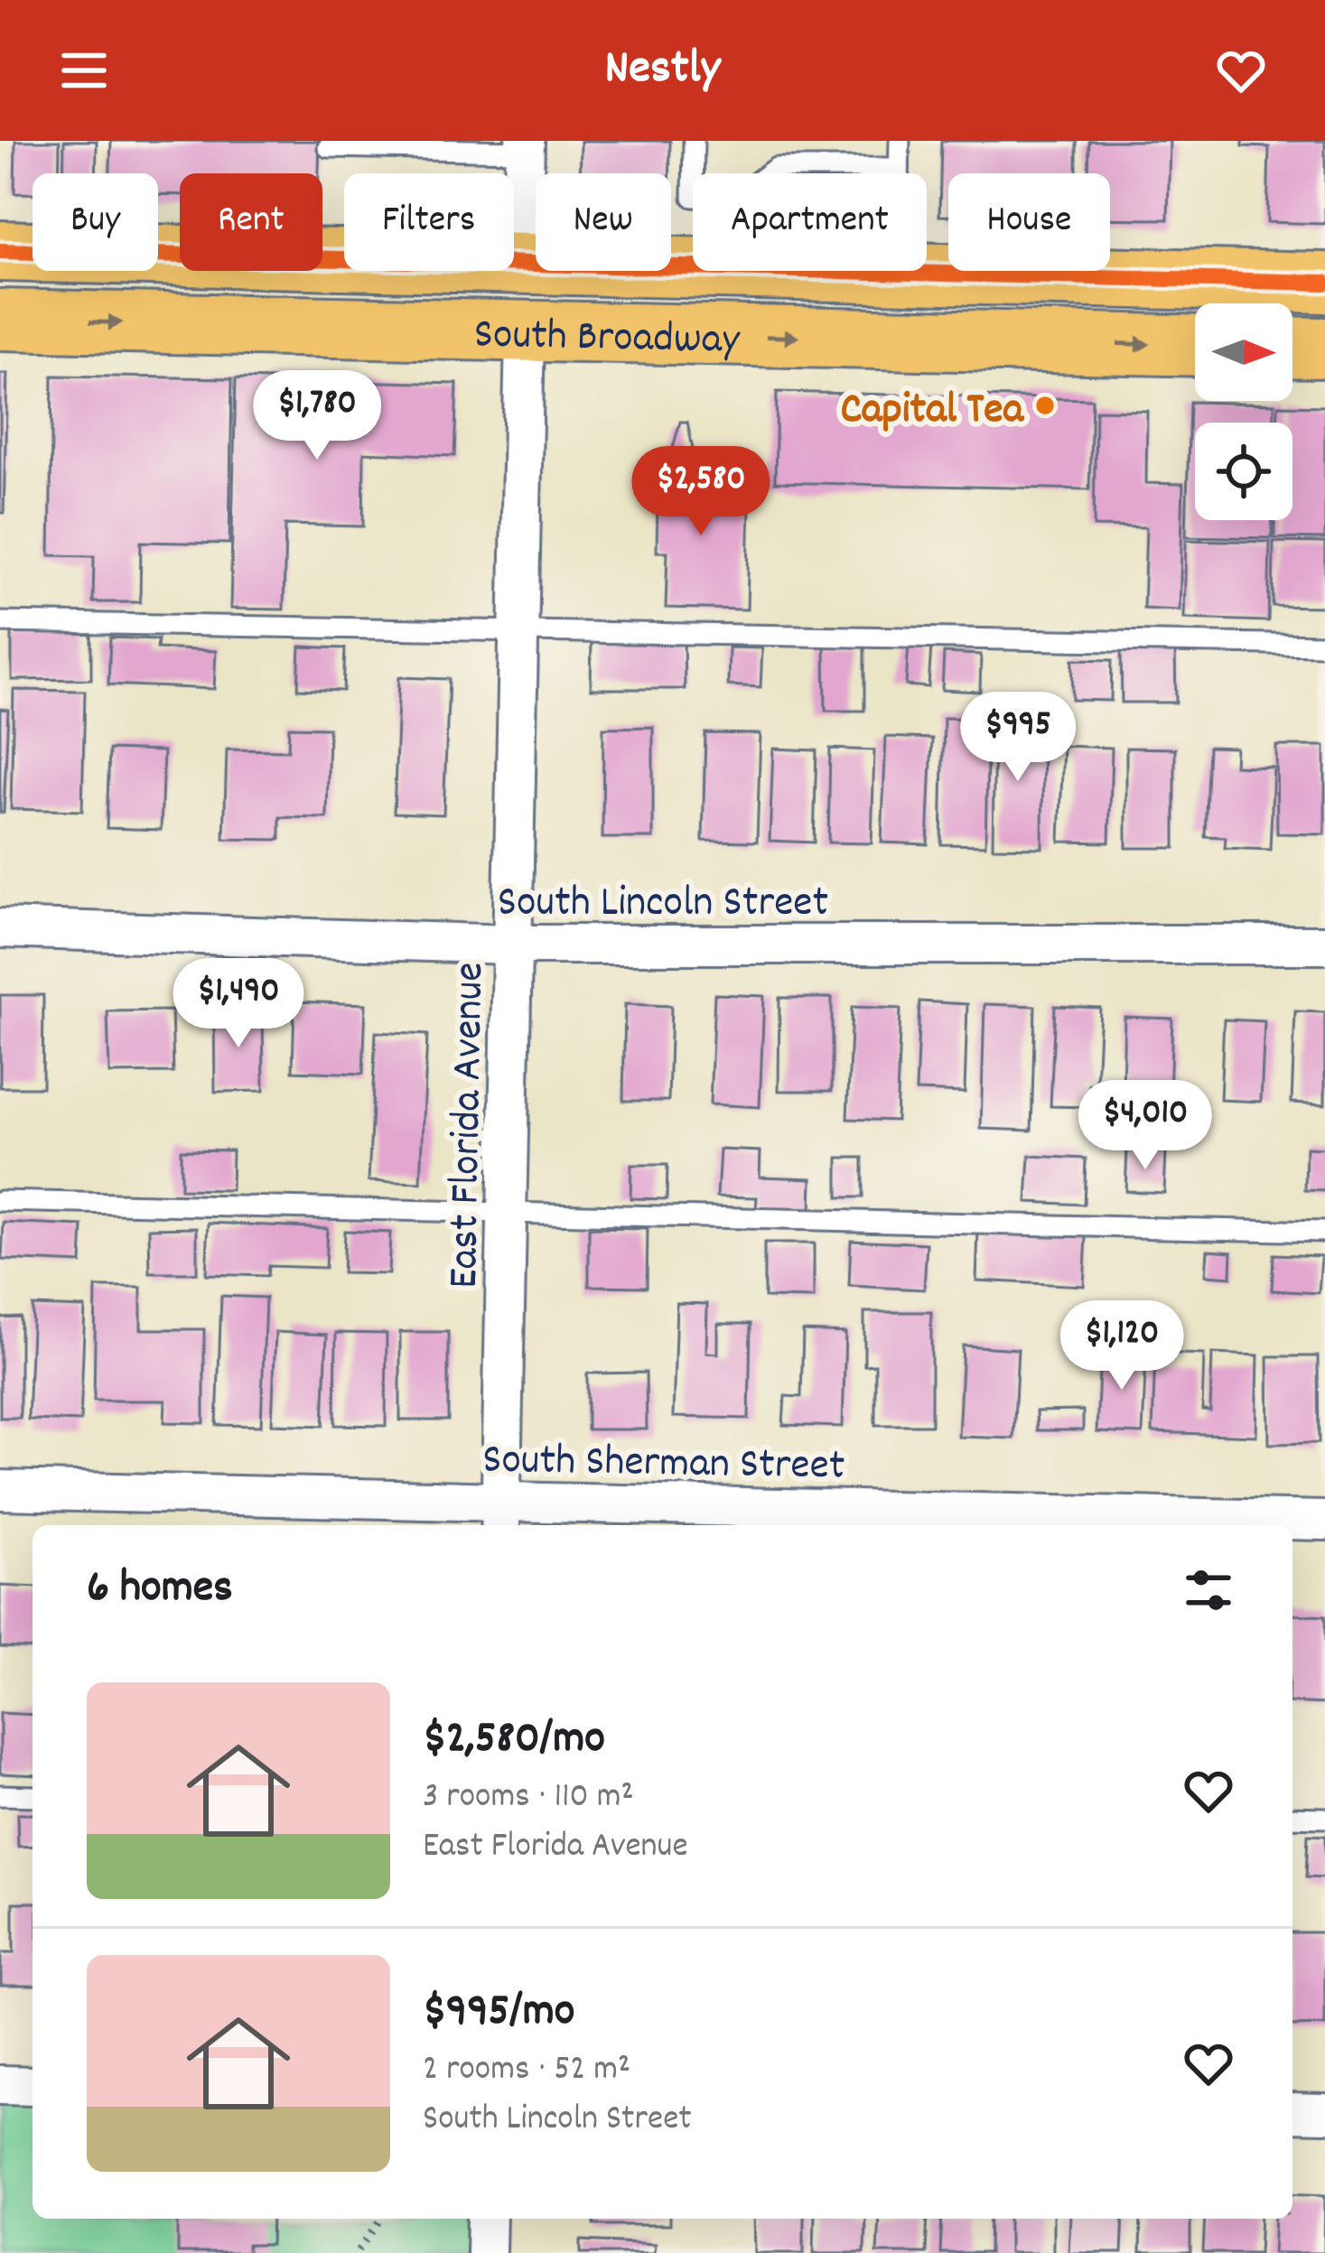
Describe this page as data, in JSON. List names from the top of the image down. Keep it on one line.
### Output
{"streets":{"main road":["South Broadway"],"street":["South Lincoln Street","East Florida Avenue","South Sherman Street"]},"crossings":[["South Broadway","East Florida Avenue"],["South Lincoln Street","East Florida Avenue"],["East Florida Avenue","South Sherman Street"]],"places":["Capital Tea"],"north":"right","page":{"header":"Nestly","chip":["Buy","Rent","Filters","New","Apartment","House"],"price":["$1,780","$2,580","$995","$1,490","$4,010","$1,120"],"heading":"6 homes","list":[{"name":"$2,580/mo","note":"3 rooms · 110 m² · East Florida Avenue"},{"name":"$995/mo","note":"2 rooms · 52 m² · South Lincoln Street"}]}}
